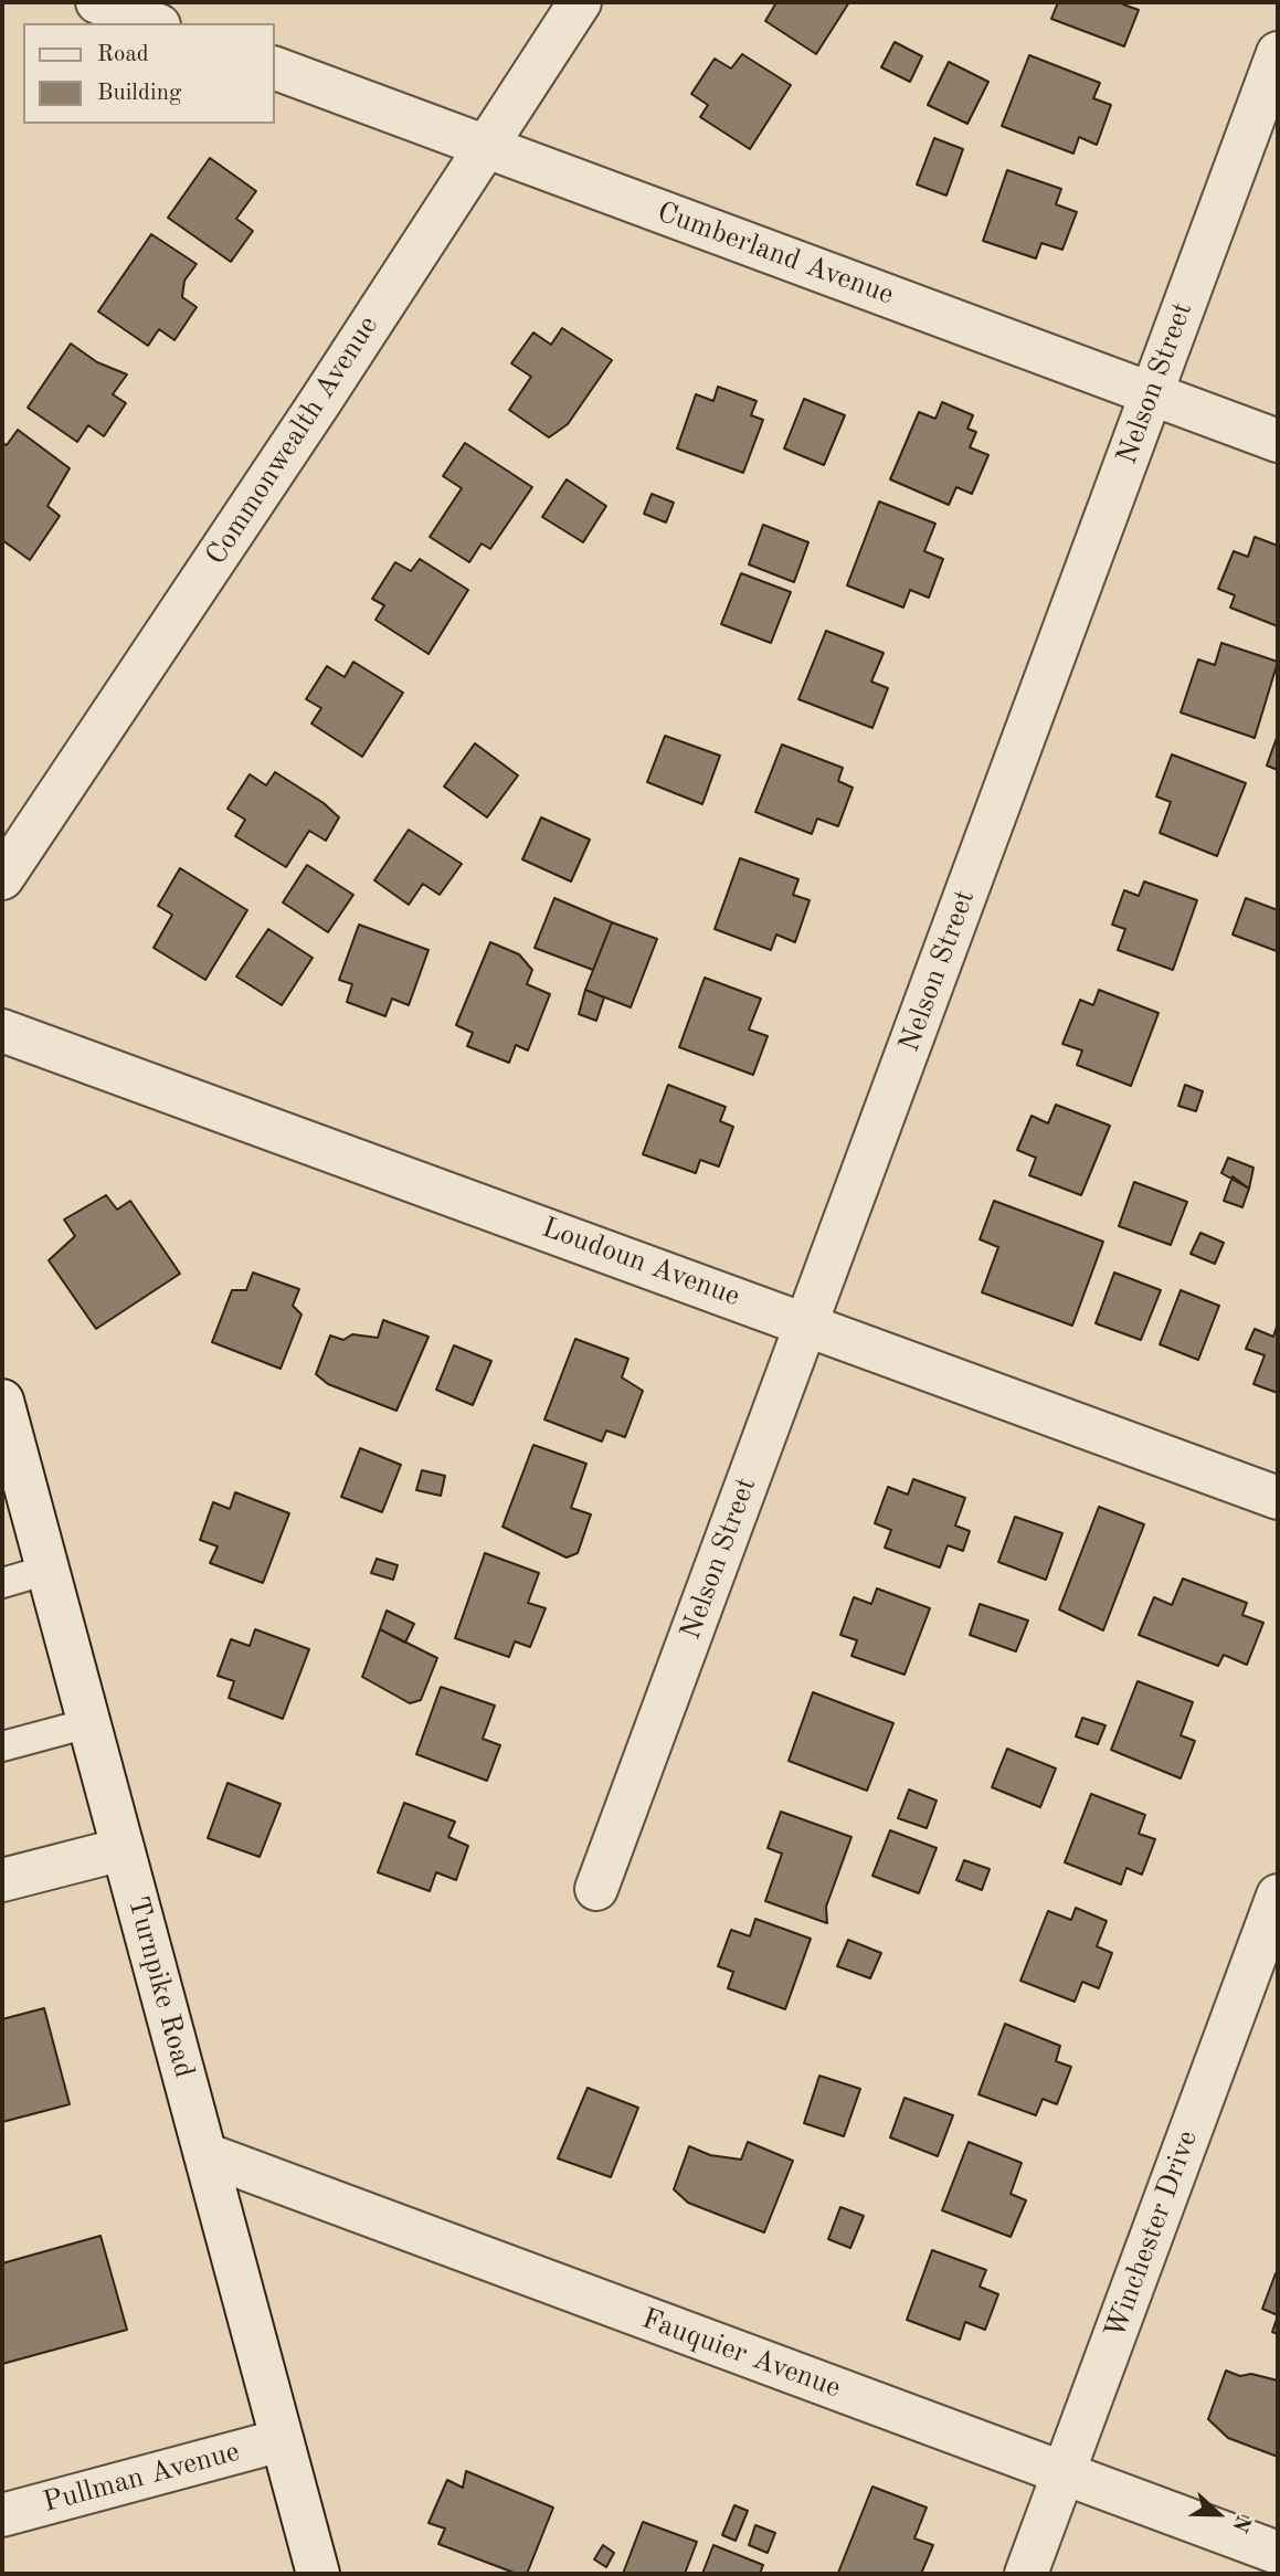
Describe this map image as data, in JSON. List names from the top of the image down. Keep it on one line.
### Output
{"streets":{"street":["Cumberland Avenue","Nelson Street","Commonwealth Avenue","Loudoun Avenue","Turnpike Road","Winchester Drive","Fauquier Avenue","Pullman Avenue"]},"crossings":[["Cumberland Avenue","Nelson Street"],["Cumberland Avenue","Commonwealth Avenue"],["Nelson Street","Loudoun Avenue"],["Turnpike Road","Fauquier Avenue"],["Turnpike Road","Pullman Avenue"],["Winchester Drive","Fauquier Avenue"]],"legend":["Road","Building"],"north":"right"}
